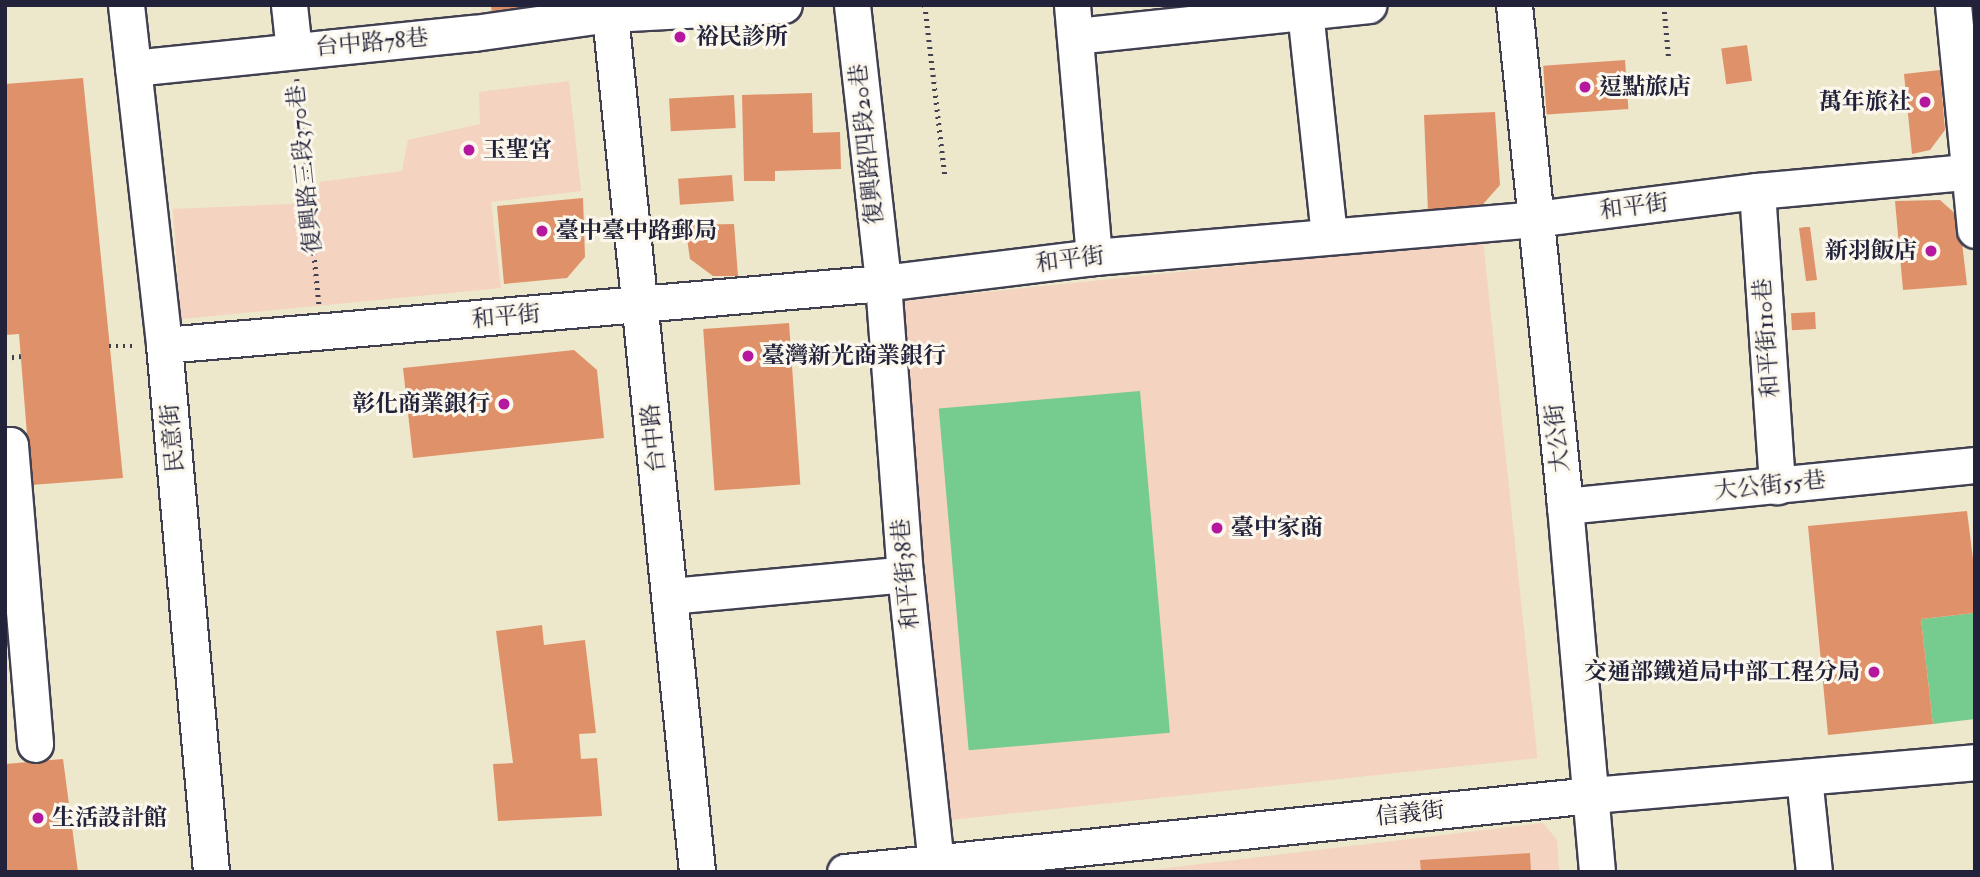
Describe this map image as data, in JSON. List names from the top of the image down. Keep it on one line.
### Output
{"streets":{"street":["台中路78巷","復興路四段20巷","和平街","和平街110巷","民意街","台中路","大公街","大公街55巷","和平街38巷","信義街"],"path":["復興路三段370巷"]},"crossings":[["台中路78巷","復興路三段370巷"],["台中路78巷","民意街"],["台中路78巷","台中路"],["復興路四段20巷","和平街"],["復興路四段20巷","和平街38巷"],["復興路三段370巷","和平街"],["和平街","和平街110巷"],["和平街","民意街"],["和平街","台中路"],["和平街","大公街"],["和平街","和平街38巷"],["和平街110巷","大公街55巷"],["大公街","大公街55巷"],["大公街","信義街"],["和平街38巷","信義街"]],"places":["裕民診所","逗點旅店","萬年旅社","玉聖宮","臺中臺中路郵局","新羽飯店","臺灣新光商業銀行","彰化商業銀行","臺中家商","交通部鐵道局中部工程分局","生活設計館"]}
